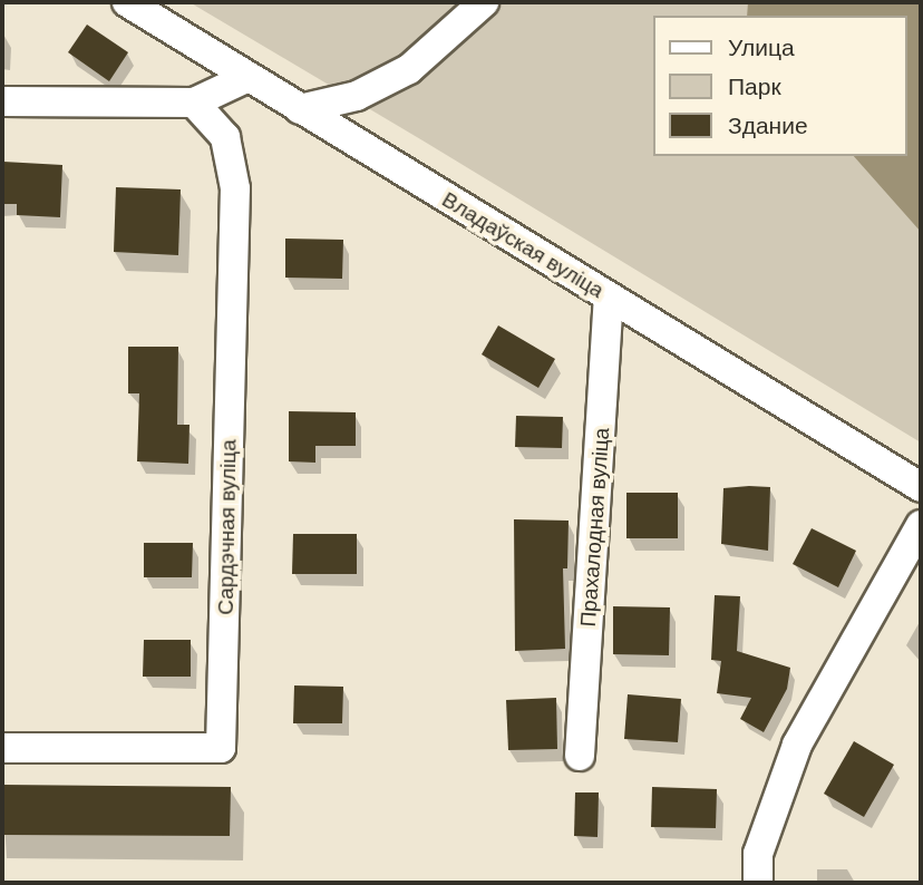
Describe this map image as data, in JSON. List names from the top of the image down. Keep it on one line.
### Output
{"streets":{"street":["Владаўская вуліца","Сардэчная вуліца","Прахалодная вуліца"]},"crossings":[["Владаўская вуліца","Прахалодная вуліца"]],"legend":["Улица","Парк","Здание"]}
